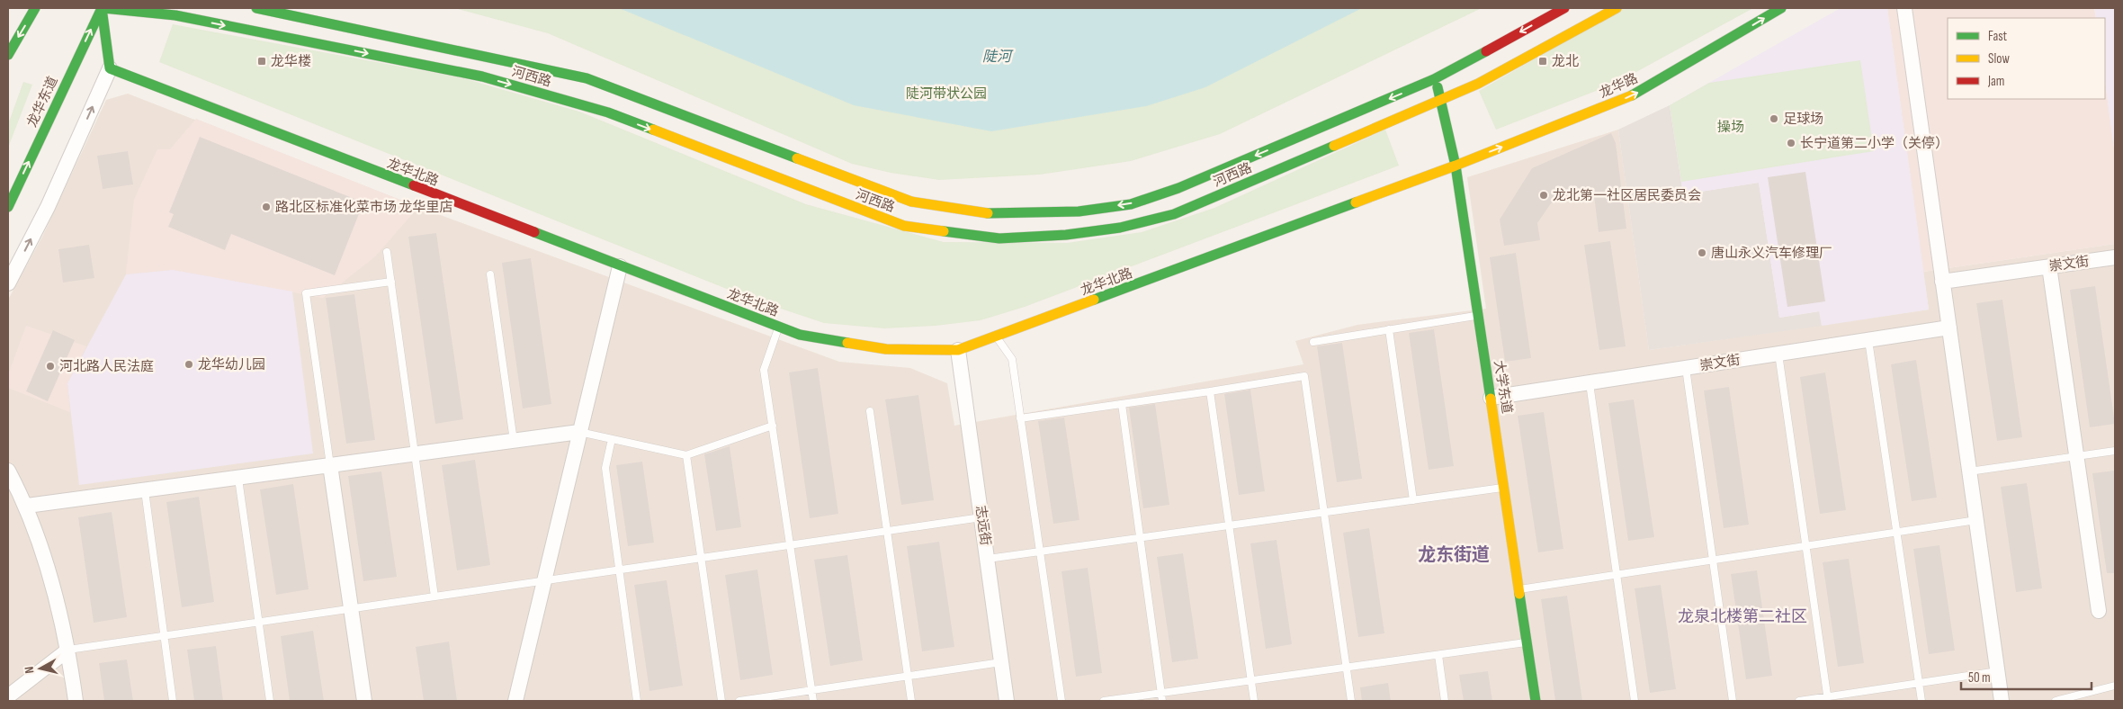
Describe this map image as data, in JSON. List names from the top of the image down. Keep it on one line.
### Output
{"streets":{"main road":["河西路","龙华路","龙华东道","龙华北路","大学东道"],"street":["崇文街","志远街"]},"crossings":[["河西路","龙华东道"],["河西路","大学东道"],["龙华路","龙华北路"],["龙华路","大学东道"],["龙华北路","大学东道"],["龙华北路","志远街"],["崇文街","大学东道"]],"one_way":["龙华路","龙华东道"],"districts":["龙东街道","龙泉北楼第二社区"],"water":["陡河"],"parks":["陡河带状公园","操场"],"places":{"transit":["龙华楼","龙北"],"other":["足球场","长宁道第二小学（关停）","龙北第一社区居民委员会","路北区标准化菜市场 龙华里店","唐山永义汽车修理厂","龙华幼儿园","河北路人民法庭"]},"legend":["Fast","Slow","Jam"],"scale_bar":"50 m","north":"left"}
